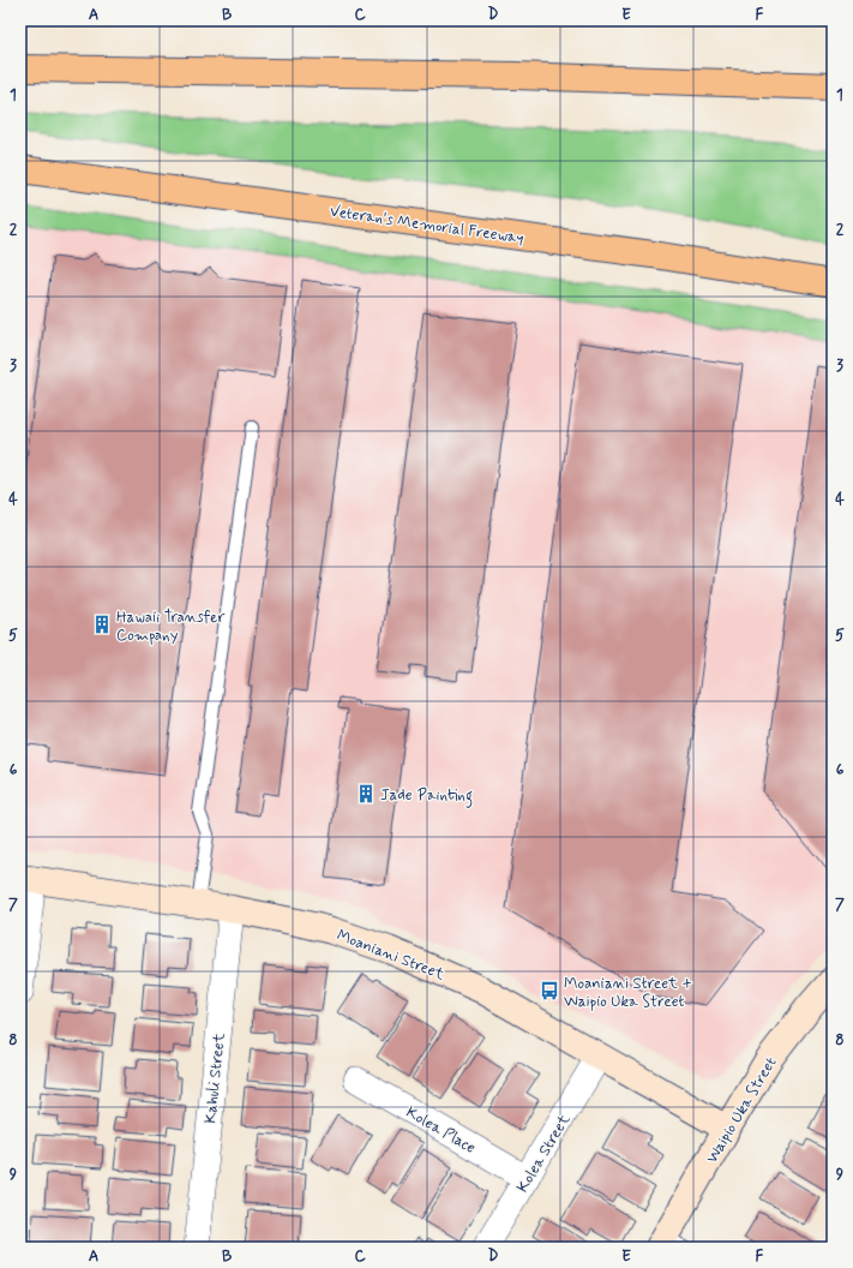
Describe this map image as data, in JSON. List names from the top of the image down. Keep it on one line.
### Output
{"streets":{"highway":["Veteran's Memorial Freeway"],"street":["Moaniani Street","Kahuli Street","Waipio Uka Street","Kolea Place","Kolea Street"]},"crossings":[["Moaniani Street","Kahuli Street"],["Moaniani Street","Waipio Uka Street"],["Moaniani Street","Kolea Street"],["Kolea Place","Kolea Street"]],"places":{"building":["Hawaii Transfer Company","Jade Painting"],"bus stop":["Moaniani Street + Waipio Uka Street"]},"grid":{"columns":["A","B","C","D","E","F"],"rows":["1","2","3","4","5","6","7","8","9"]}}
